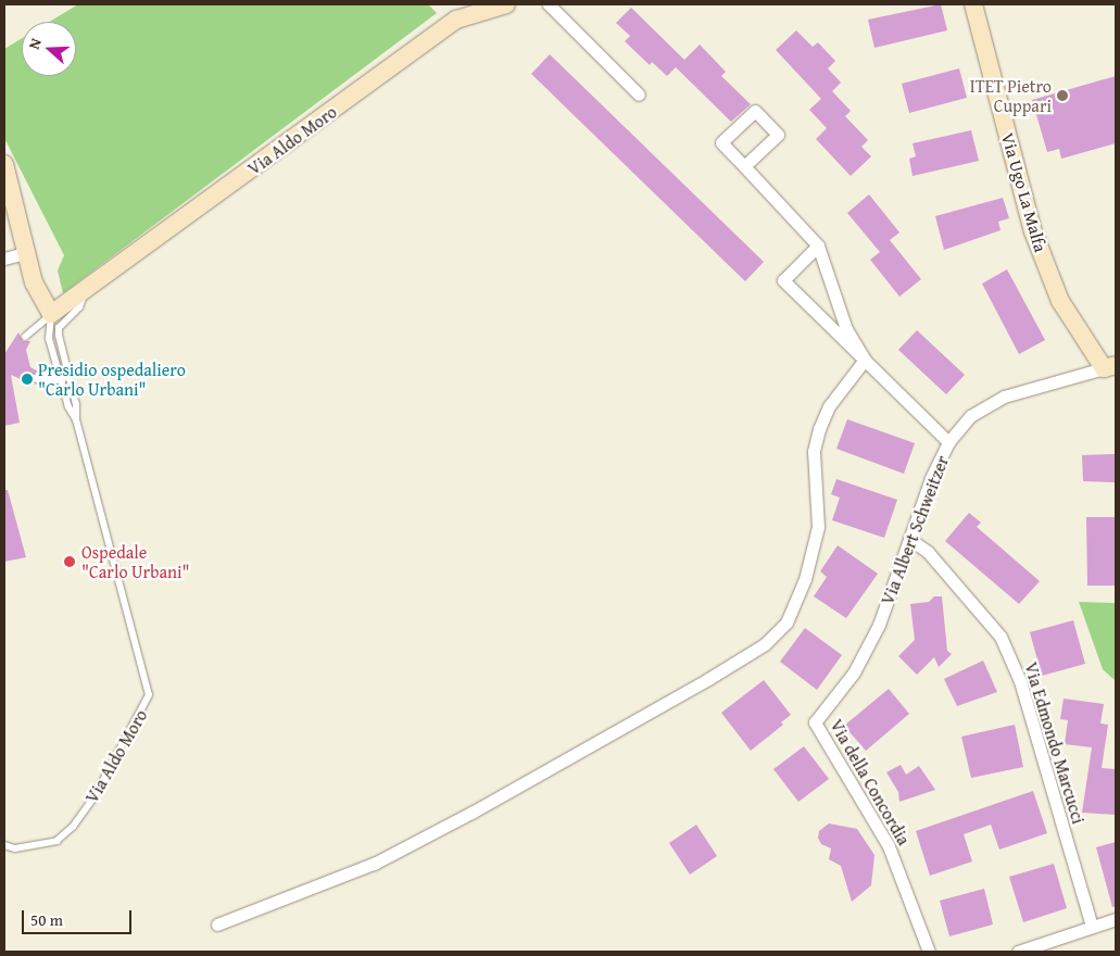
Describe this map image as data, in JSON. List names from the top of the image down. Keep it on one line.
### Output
{"streets":{"street":["Via Aldo Moro","Via Ugo La Malfa","Via Albert Schweitzer","Via Edmondo Marcucci","Via della Concordia"]},"crossings":[["Via Ugo La Malfa","Via Albert Schweitzer"],["Via Albert Schweitzer","Via Edmondo Marcucci"],["Via Albert Schweitzer","Via della Concordia"]],"places":["ITET Pietro Cuppari","Presidio ospedaliero \"Carlo Urbani\"","Ospedale \"Carlo Urbani\""],"scale_bar":"50 m","north":"left"}
